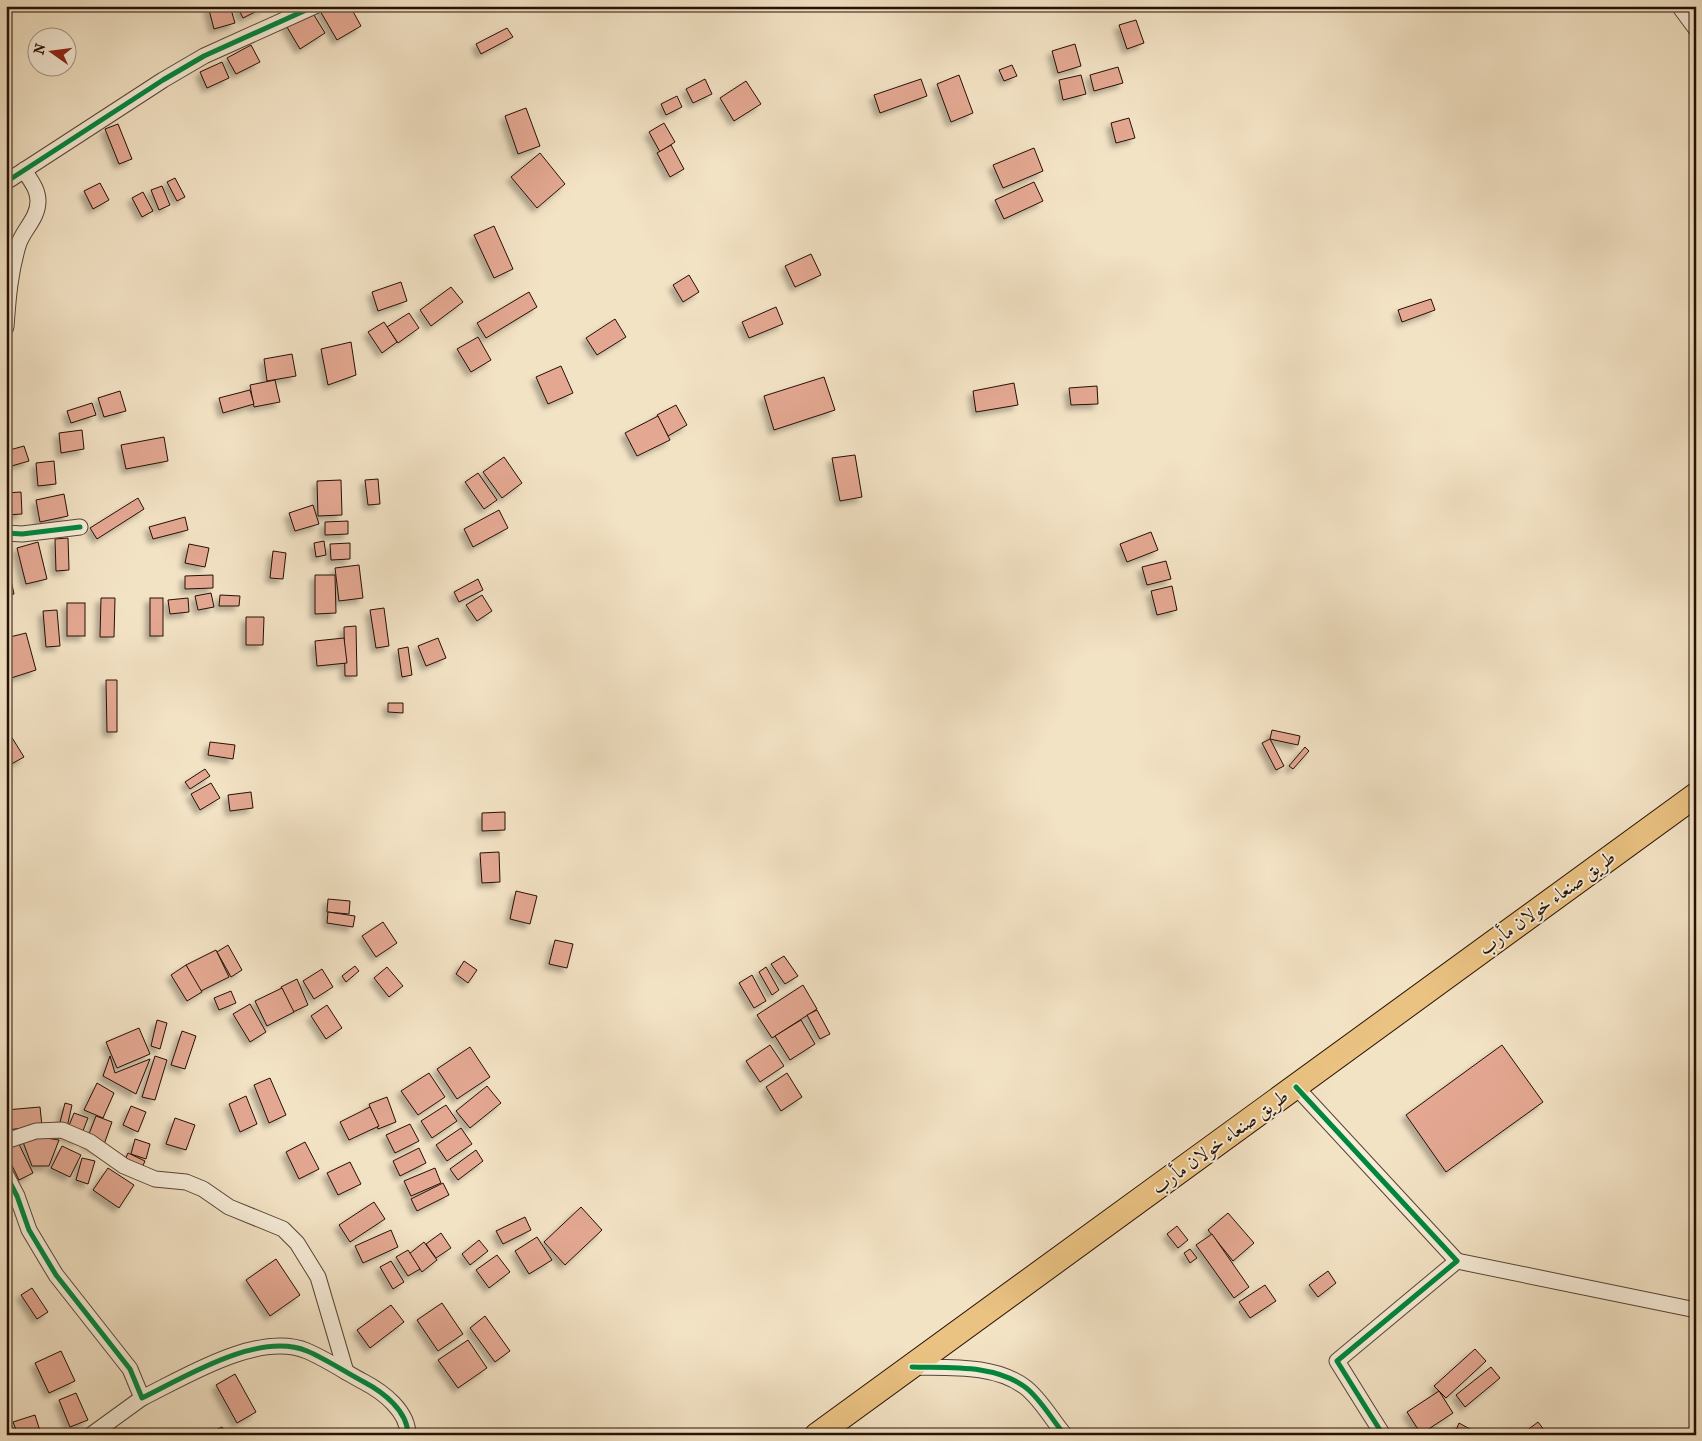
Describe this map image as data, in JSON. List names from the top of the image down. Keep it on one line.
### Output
{"streets":{"main road":["طريق صنعاء خولان مأرب"]},"north":"left"}
